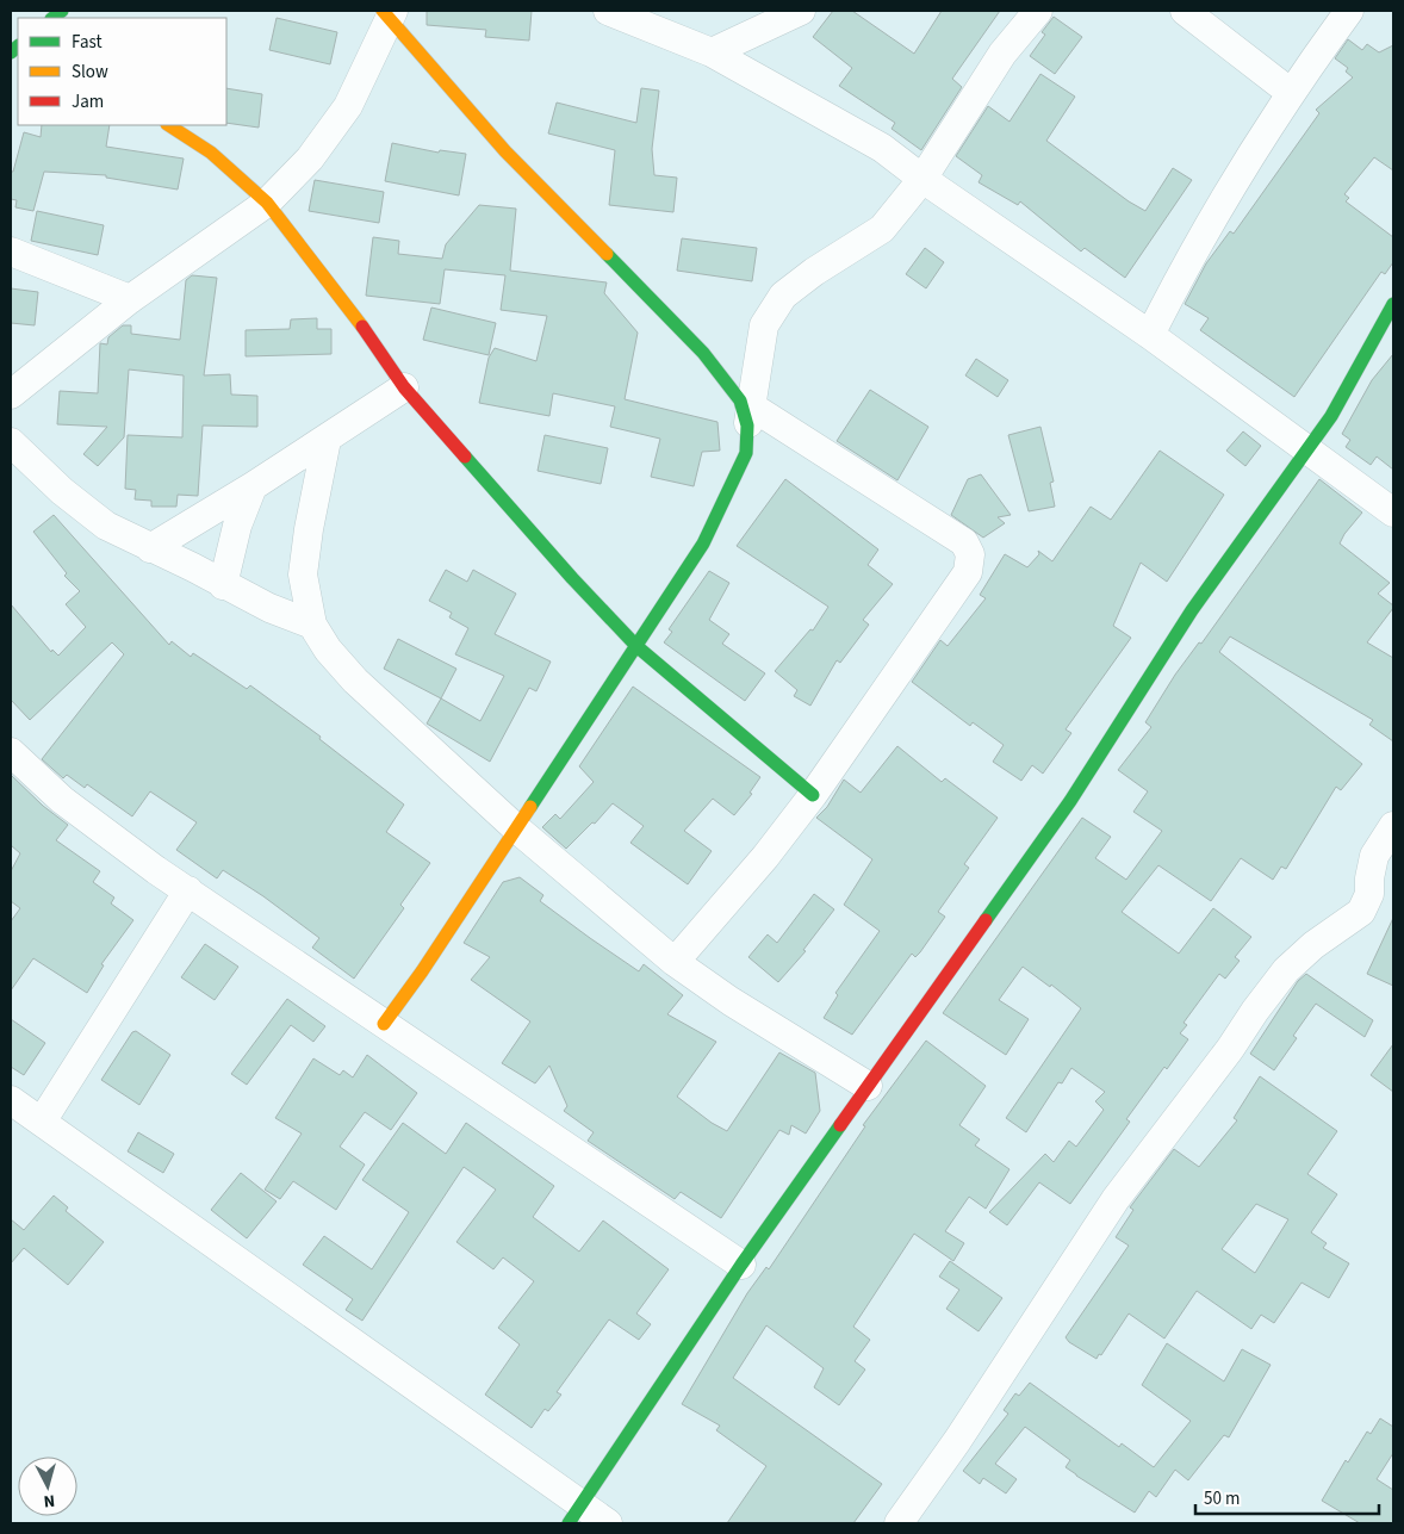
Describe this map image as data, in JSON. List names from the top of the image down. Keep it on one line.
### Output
{"legend":["Fast","Slow","Jam"],"scale_bar":"50 m","north":"bottom"}
